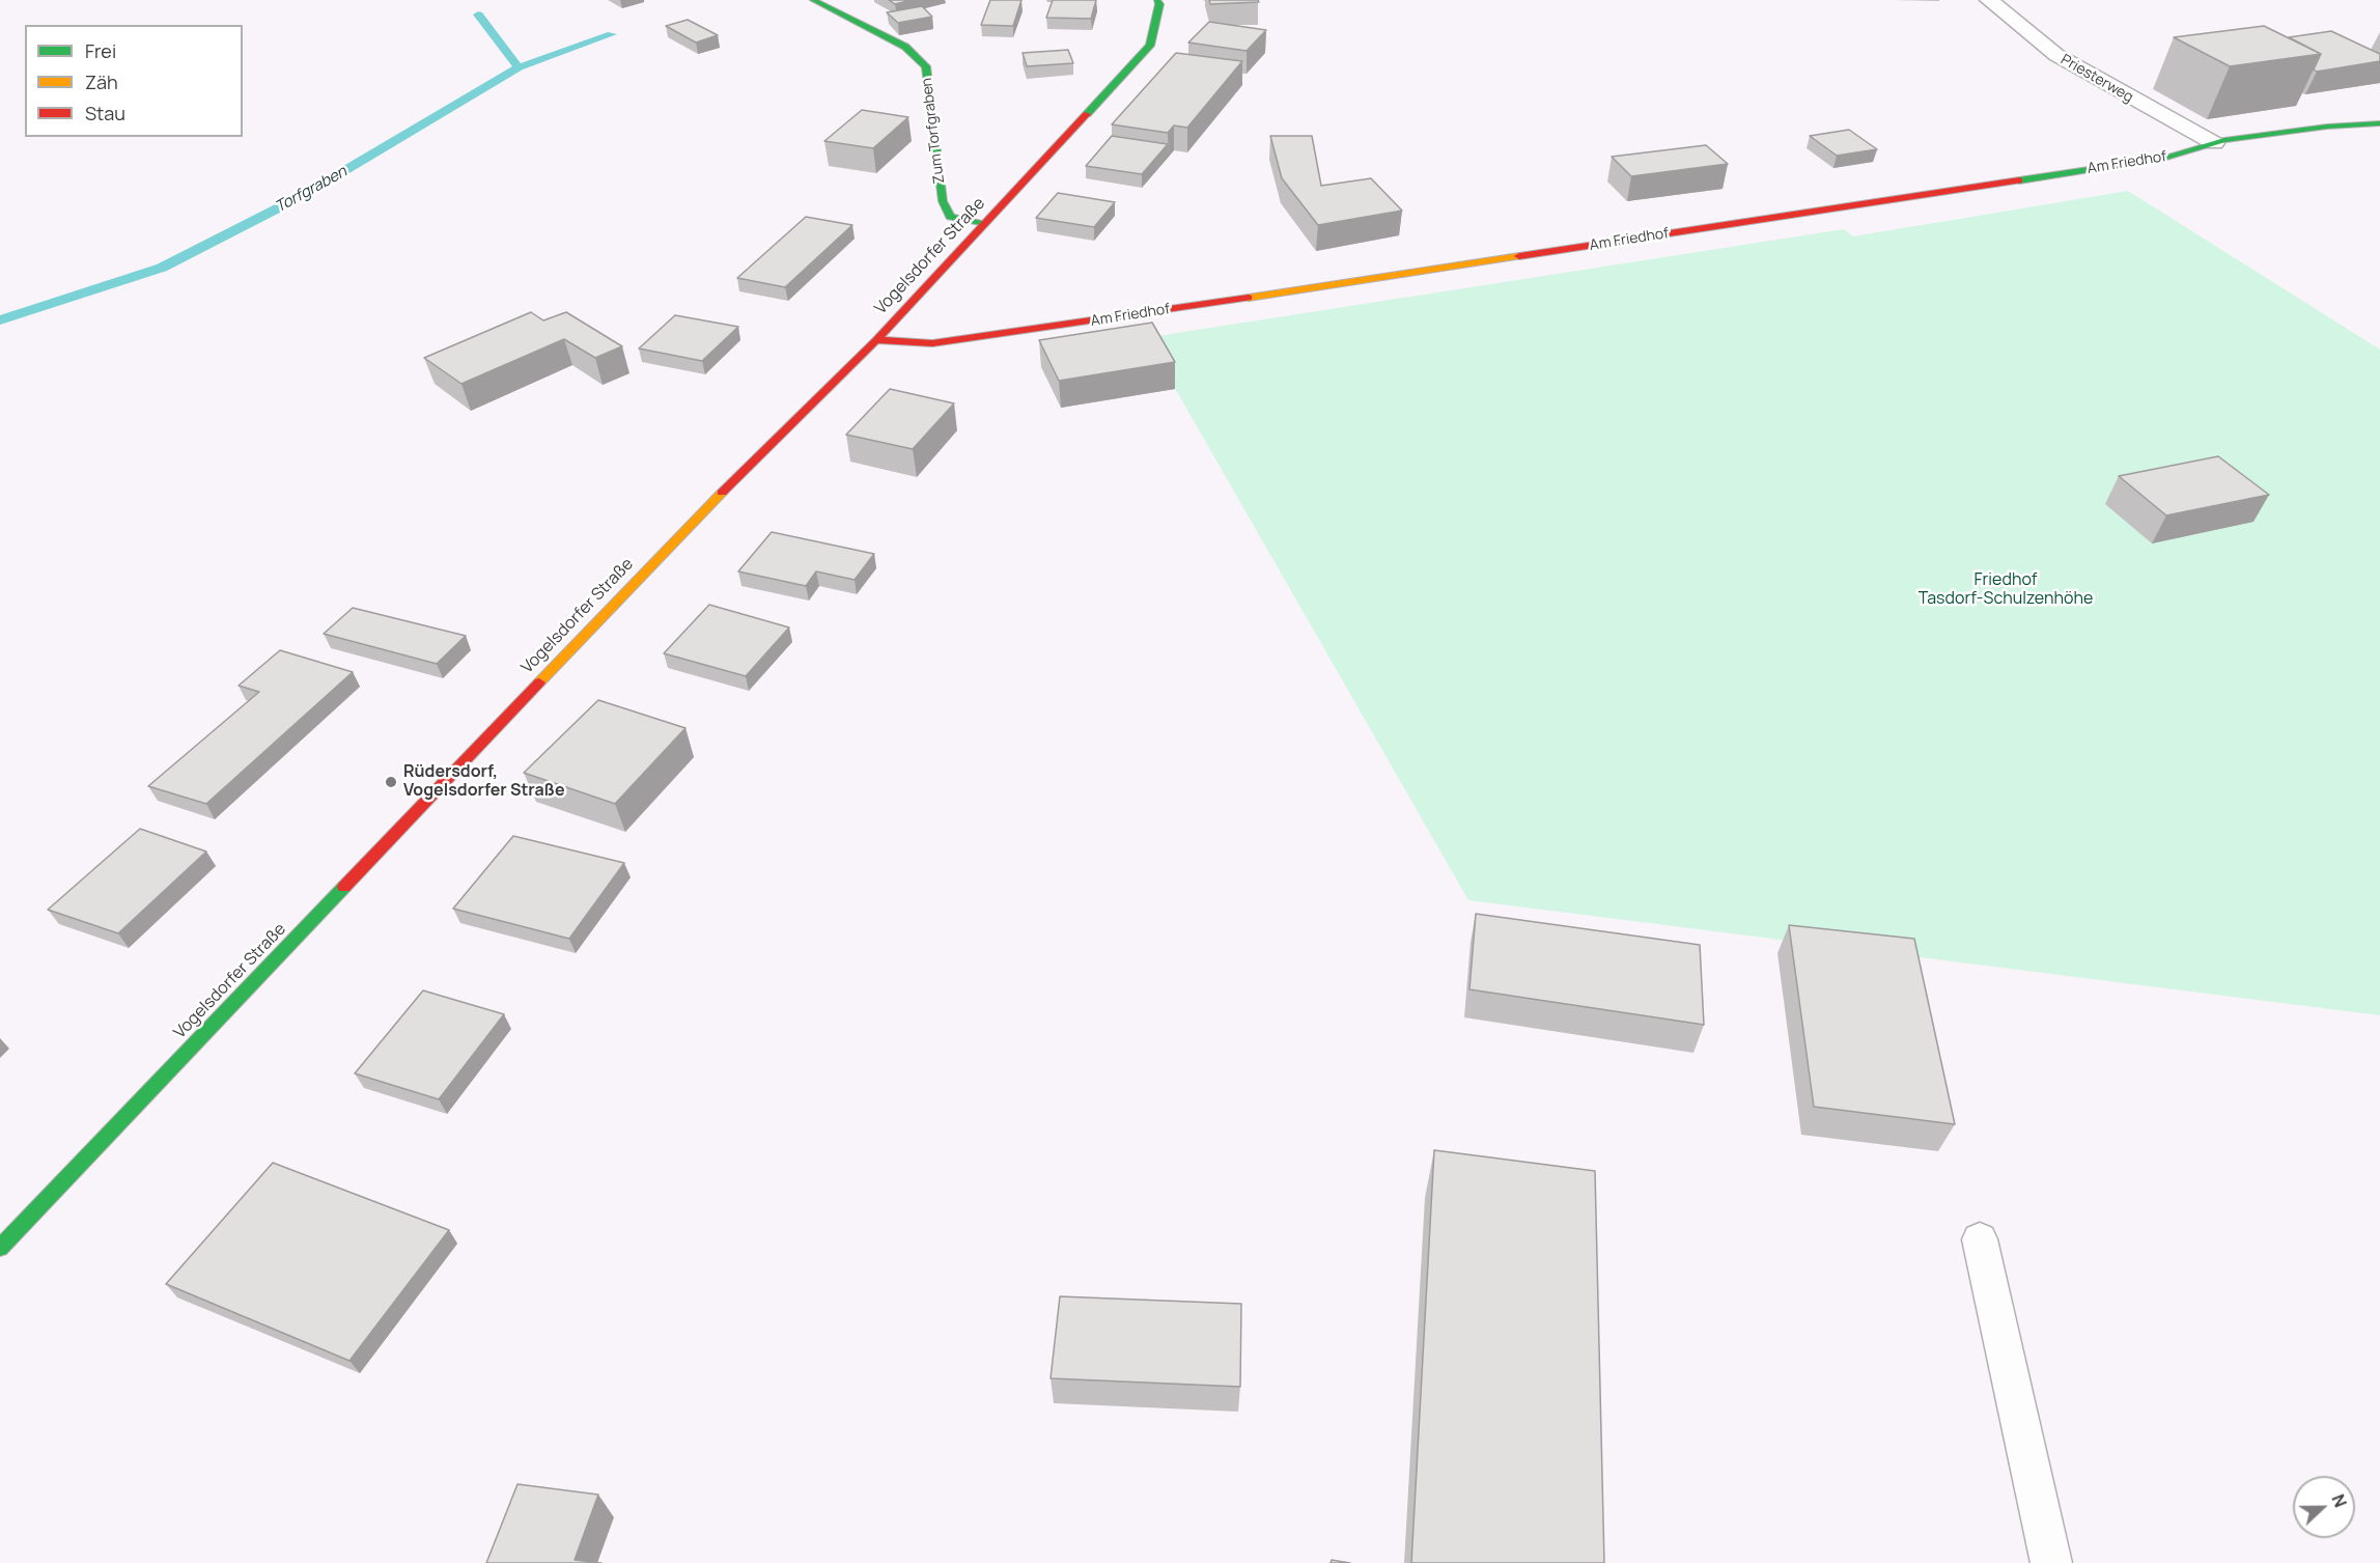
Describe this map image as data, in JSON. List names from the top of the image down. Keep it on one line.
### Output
{"streets":{"street":["Priesterweg","Zum Torfgraben","Am Friedhof","Vogelsdorfer Straße"]},"crossings":[["Priesterweg","Am Friedhof"],["Zum Torfgraben","Vogelsdorfer Straße"],["Am Friedhof","Vogelsdorfer Straße"]],"water":["Torfgraben"],"parks":["Friedhof Tasdorf-Schulzenhöhe"],"places":["Rüdersdorf, Vogelsdorfer Straße"],"legend":["Frei","Zäh","Stau"],"north":"right"}
